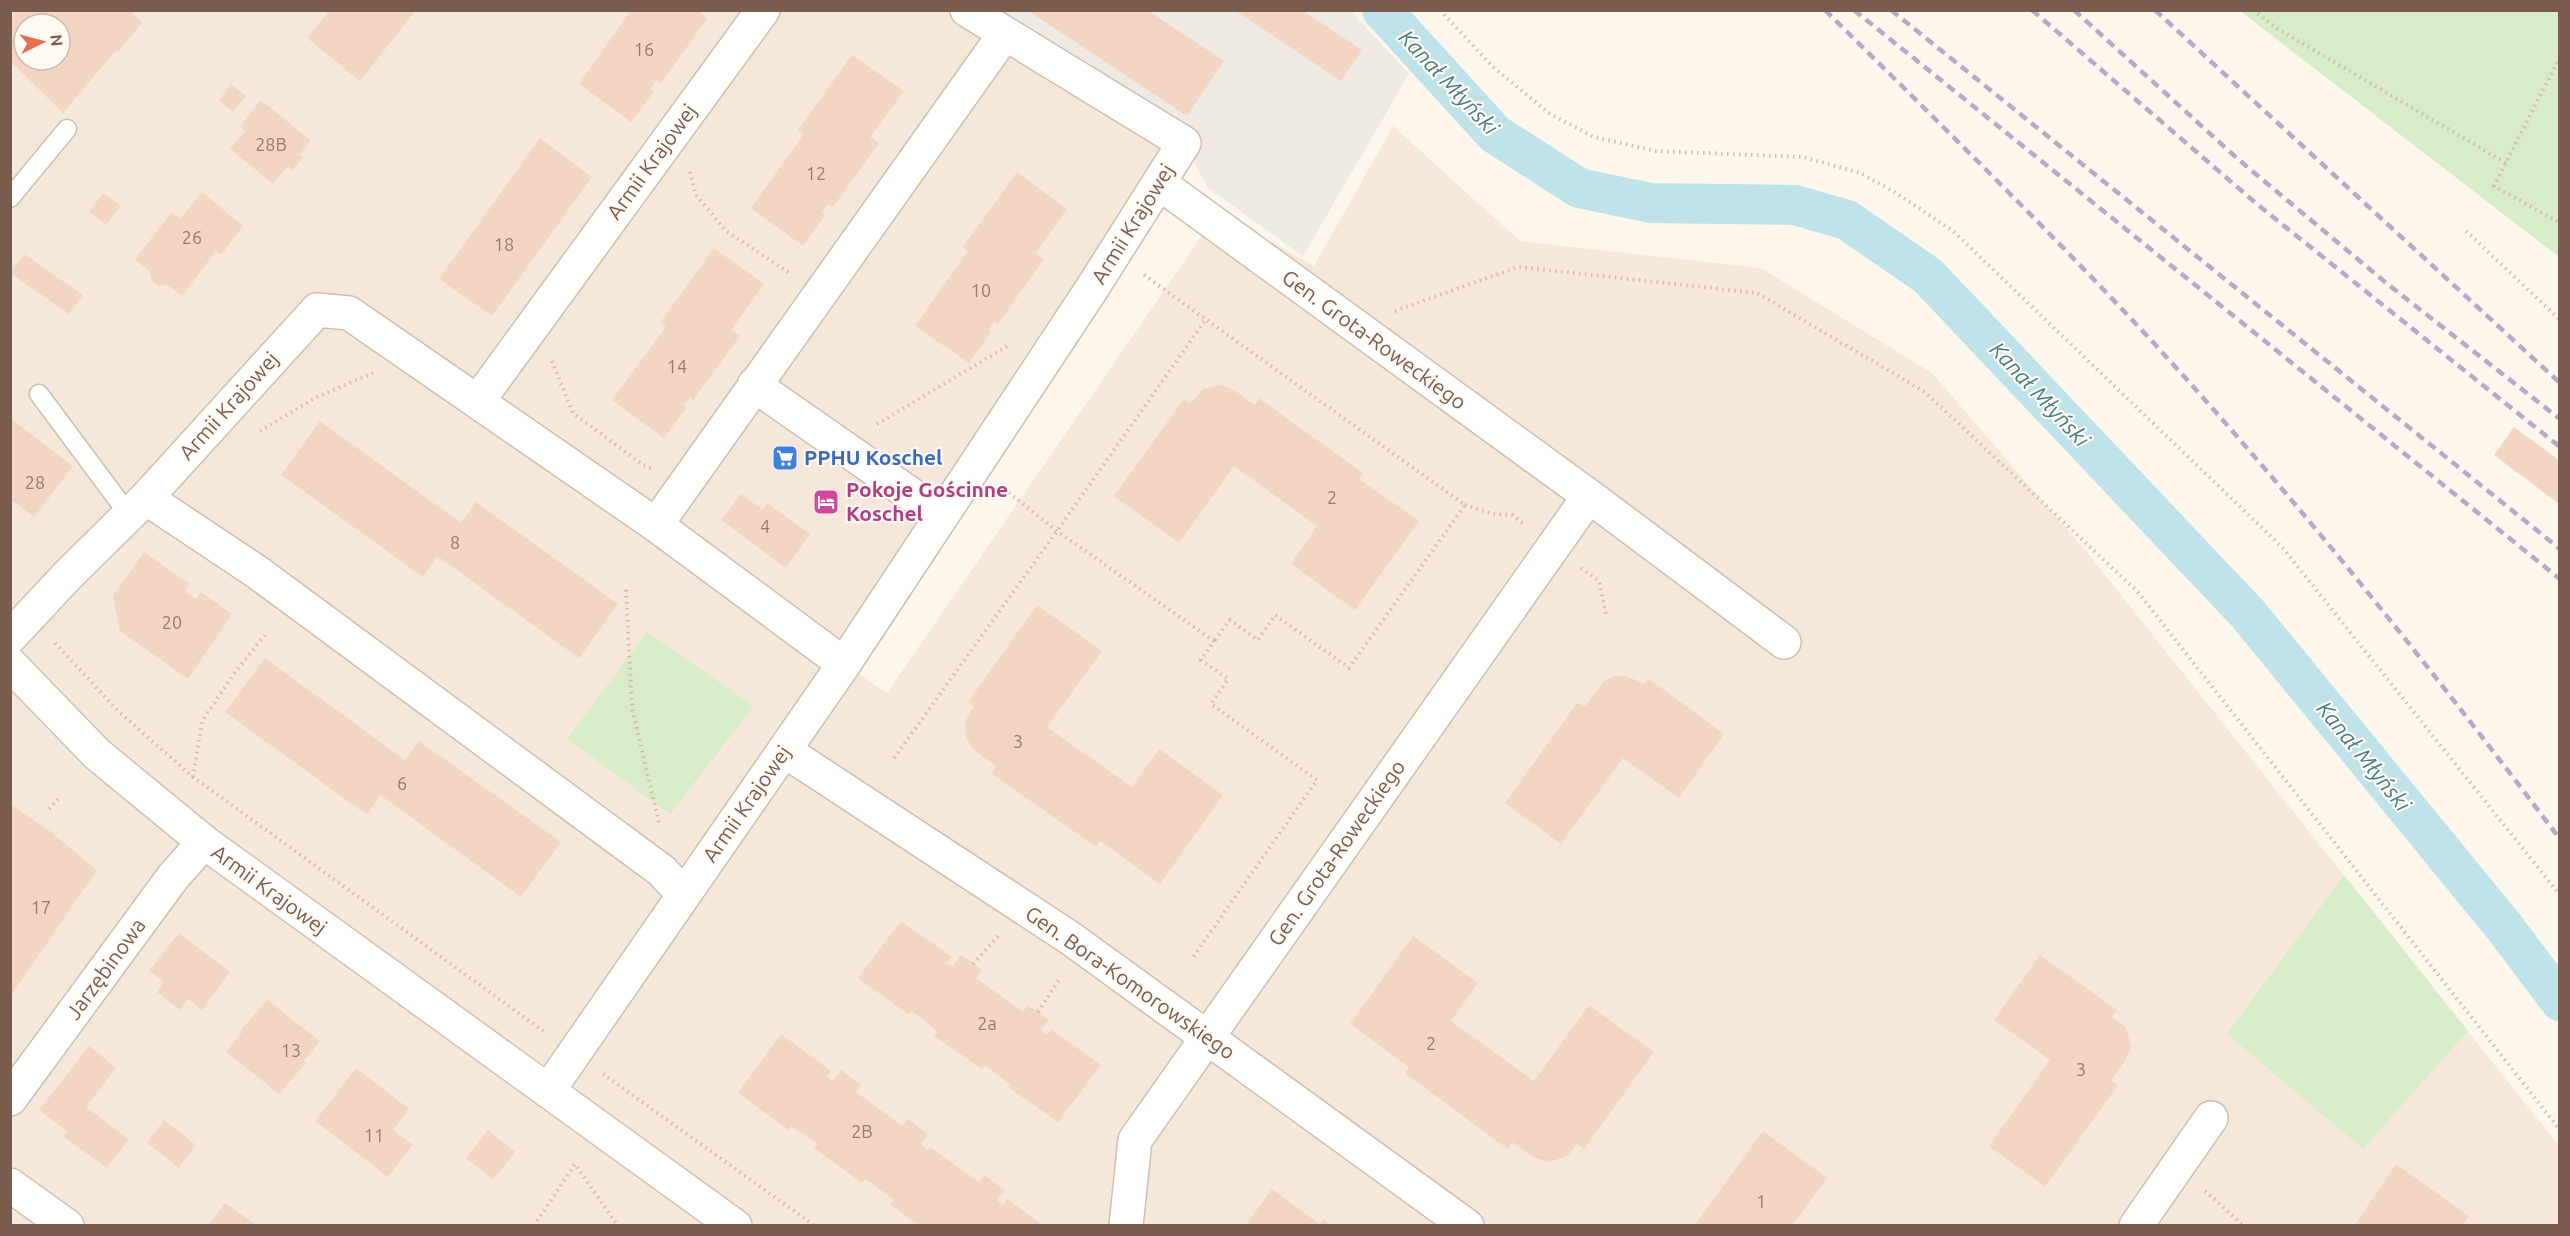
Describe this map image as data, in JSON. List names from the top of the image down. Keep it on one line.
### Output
{"streets":{"street":["Armii Krajowej","Gen. Grota-Roweckiego","Jarzębinowa","Gen. Bora-Komorowskiego"]},"crossings":[["Armii Krajowej","Gen. Grota-Roweckiego"],["Armii Krajowej","Jarzębinowa"],["Armii Krajowej","Gen. Bora-Komorowskiego"],["Gen. Grota-Roweckiego","Gen. Bora-Komorowskiego"]],"water":["Kanał Młyński"],"places":{"supermarket":["PPHU Koschel"],"hotel":["Pokoje Gościnne Koschel"]},"house_numbers":["16","28B","12","26","18","10","14","28","2","4","8","20","3","6","17","2a","2","13","3","2B","11","1"],"north":"right"}
